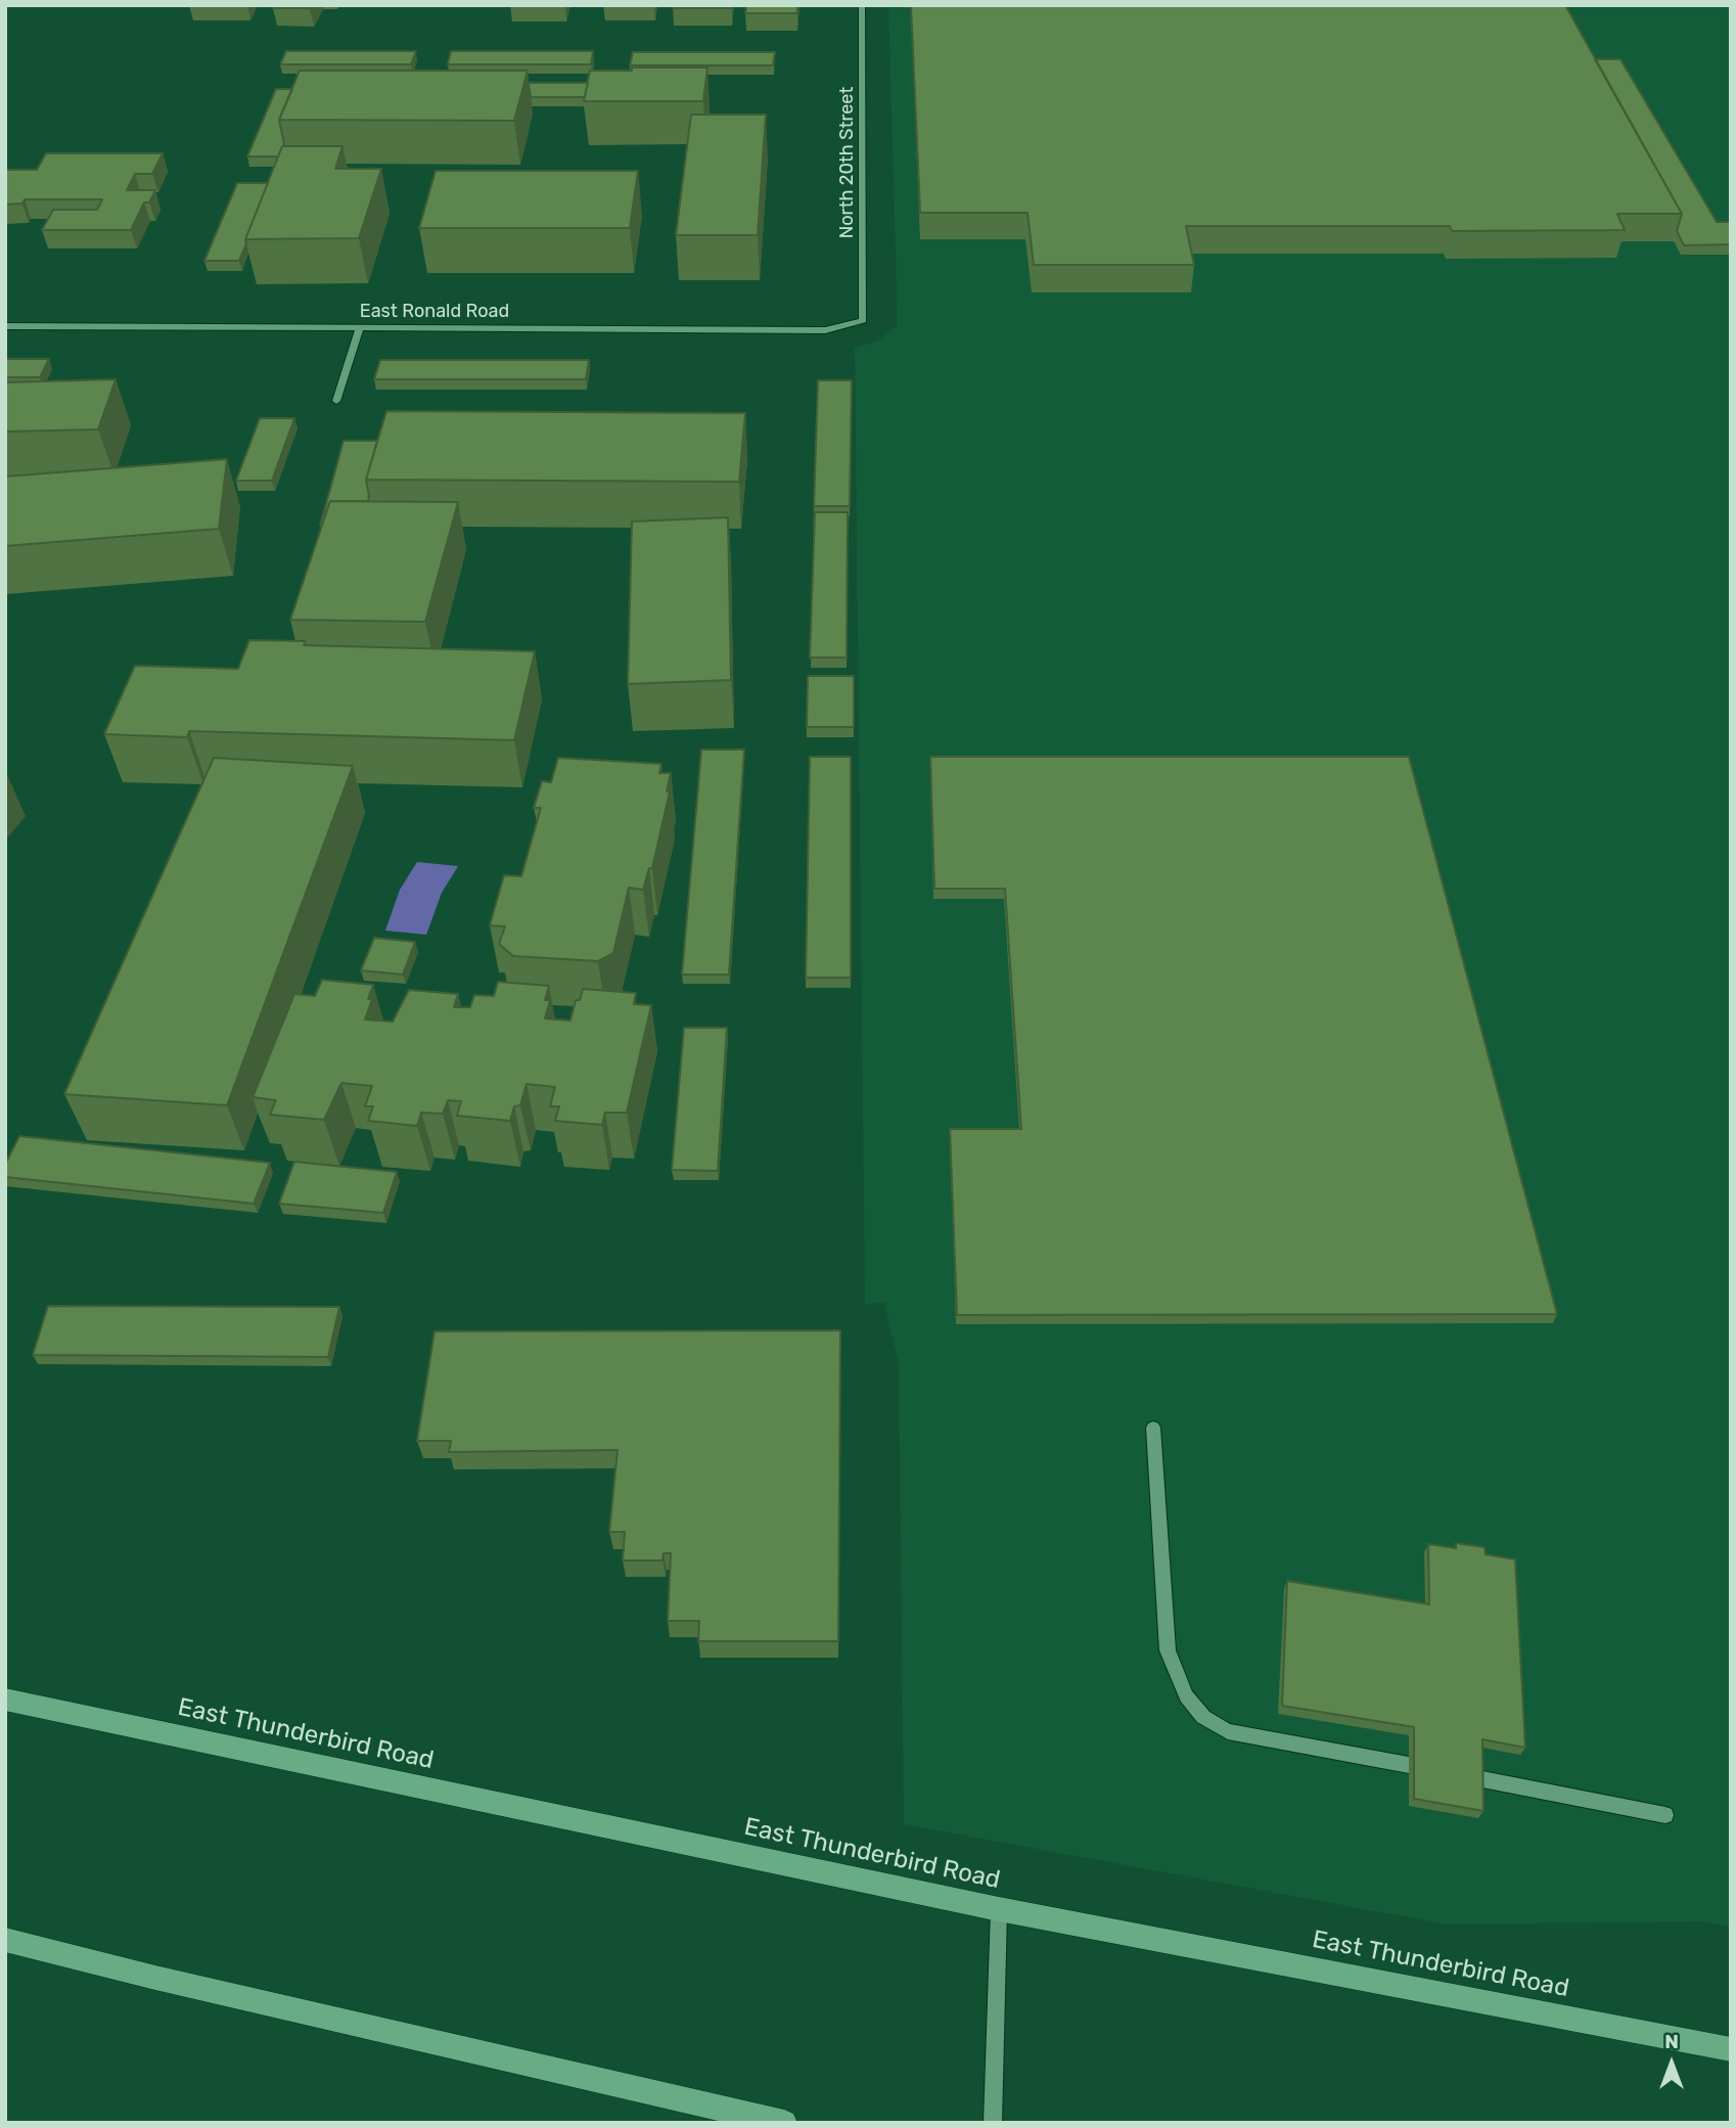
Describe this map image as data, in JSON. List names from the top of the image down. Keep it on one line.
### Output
{"streets":{"main road":["East Thunderbird Road"],"street":["North 20th Street","East Ronald Road"]},"crossings":[["North 20th Street","East Ronald Road"]],"north":"top"}
